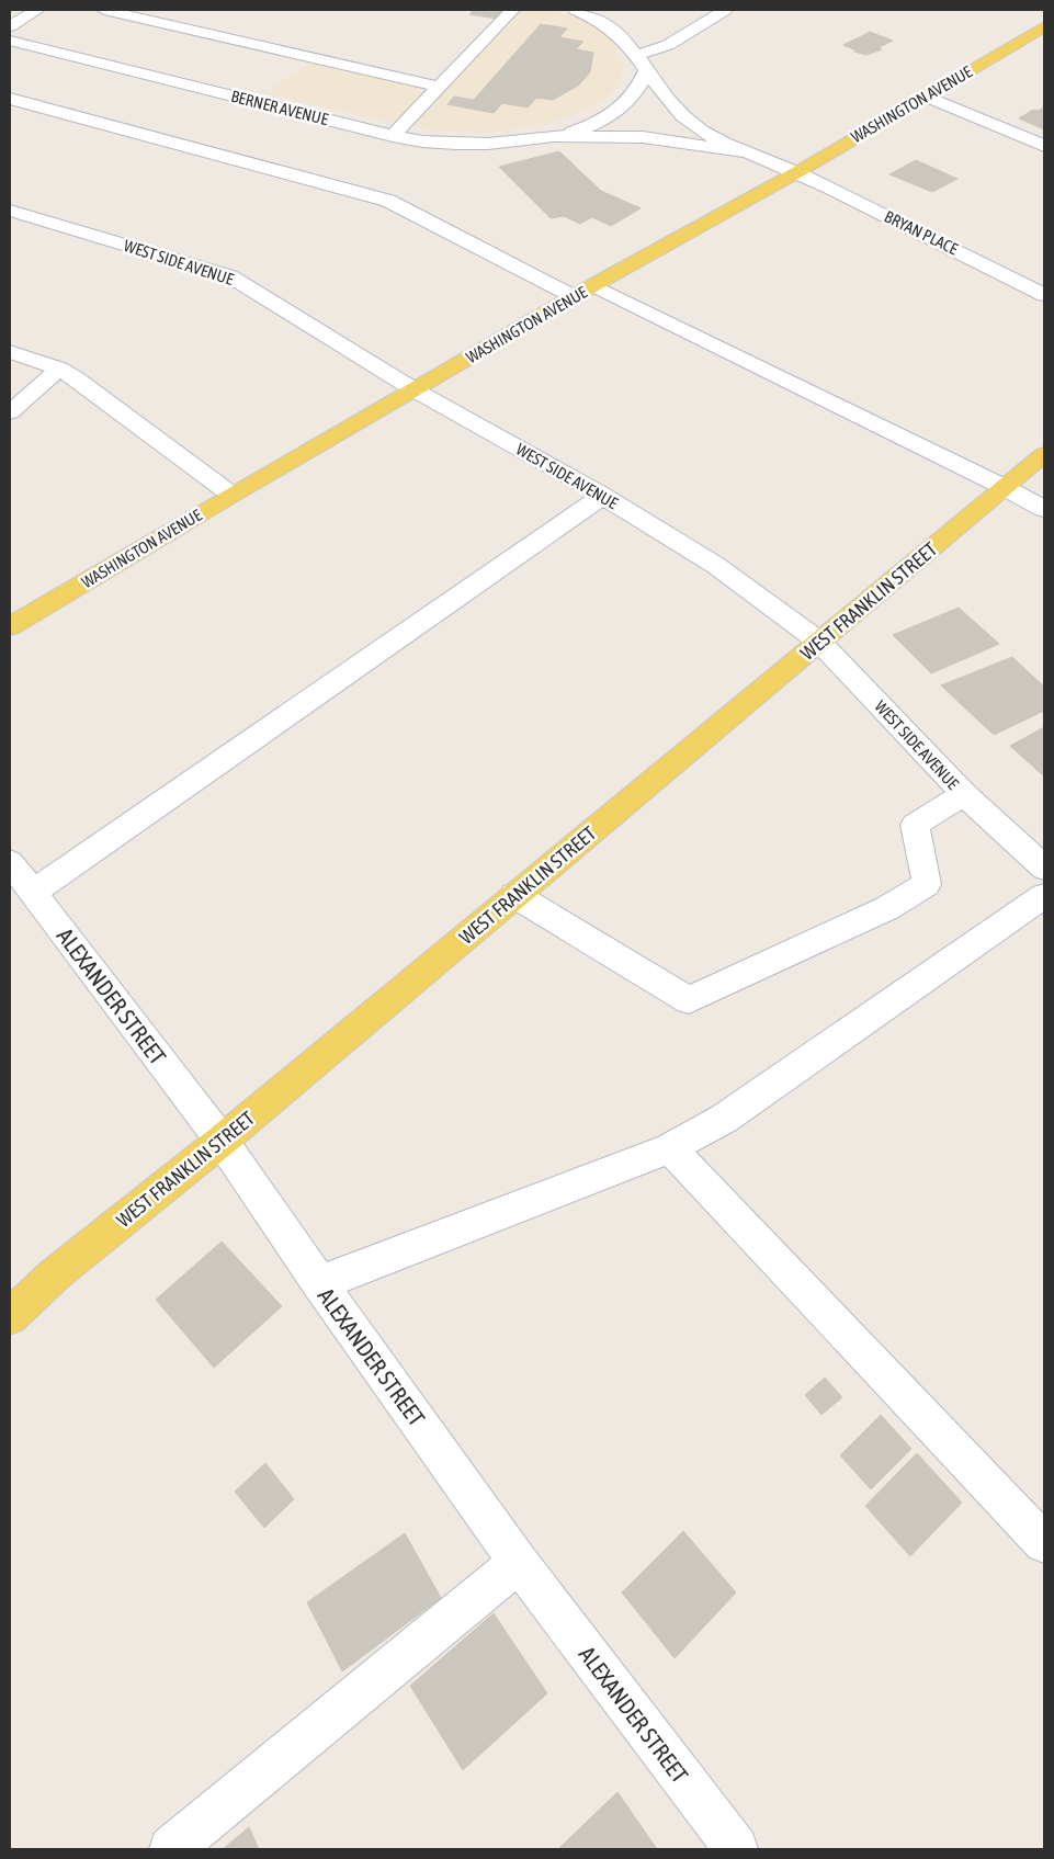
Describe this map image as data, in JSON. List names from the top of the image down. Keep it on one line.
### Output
{"streets":{"main road":["WASHINGTON AVENUE","WEST FRANKLIN STREET"],"street":["BERNER AVENUE","BRYAN PLACE","WEST SIDE AVENUE","ALEXANDER STREET"]},"crossings":[["WASHINGTON AVENUE","BRYAN PLACE"],["WASHINGTON AVENUE","WEST SIDE AVENUE"],["BERNER AVENUE","BRYAN PLACE"],["WEST SIDE AVENUE","WEST FRANKLIN STREET"],["WEST FRANKLIN STREET","ALEXANDER STREET"]]}
